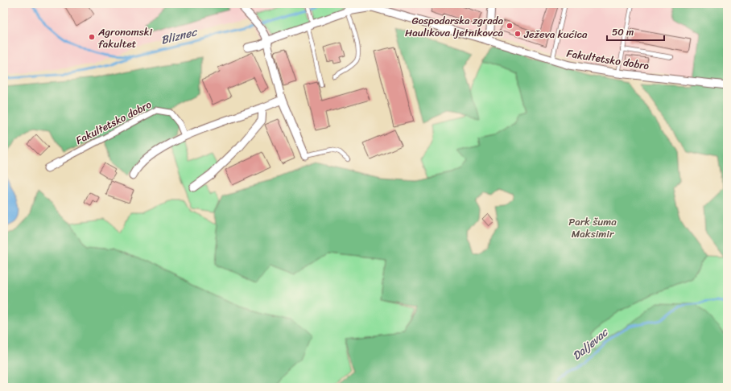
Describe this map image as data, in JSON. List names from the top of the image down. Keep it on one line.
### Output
{"streets":{"street":["Fakultetsko dobro"]},"water":["Bliznec","Daljevac"],"parks":["Park šuma Maksimir"],"places":["Gospodarska zgrada Haulikova ljetnikovca","Ježeva kućica","Agronomski fakultet"],"scale_bar":"50 m"}
